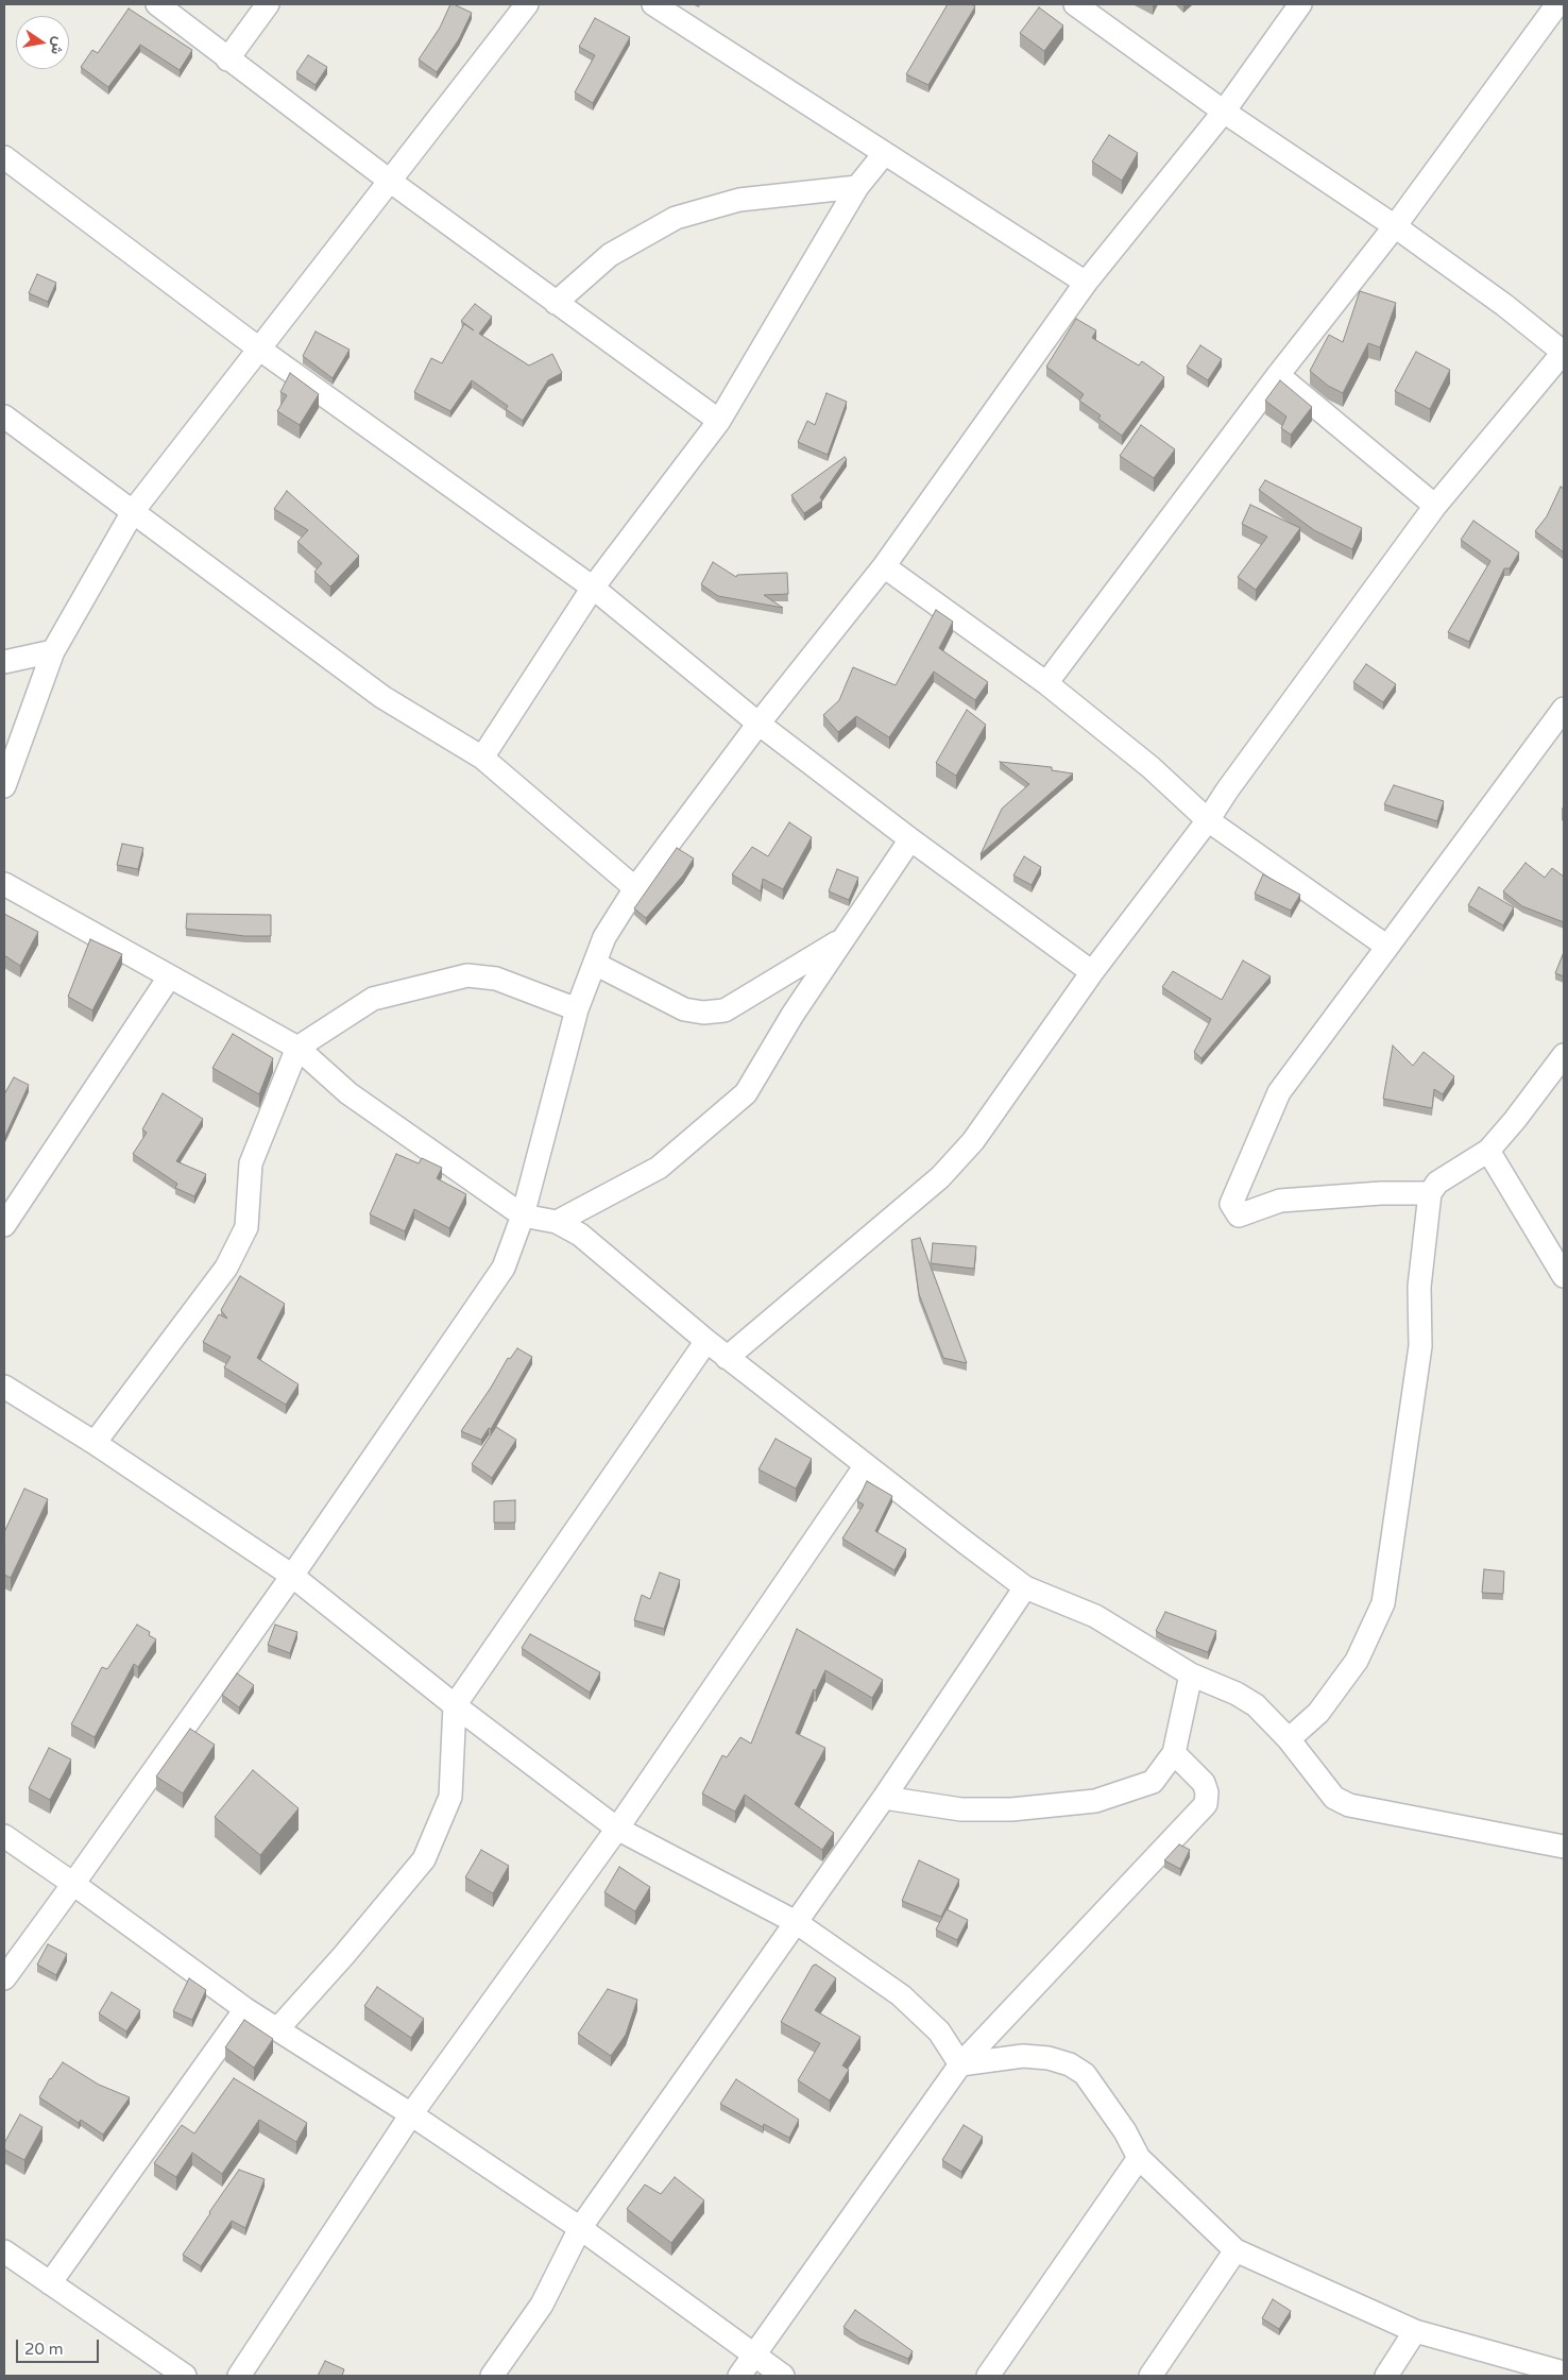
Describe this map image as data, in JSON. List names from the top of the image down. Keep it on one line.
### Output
{"scale_bar":"20 m","north":"right"}
